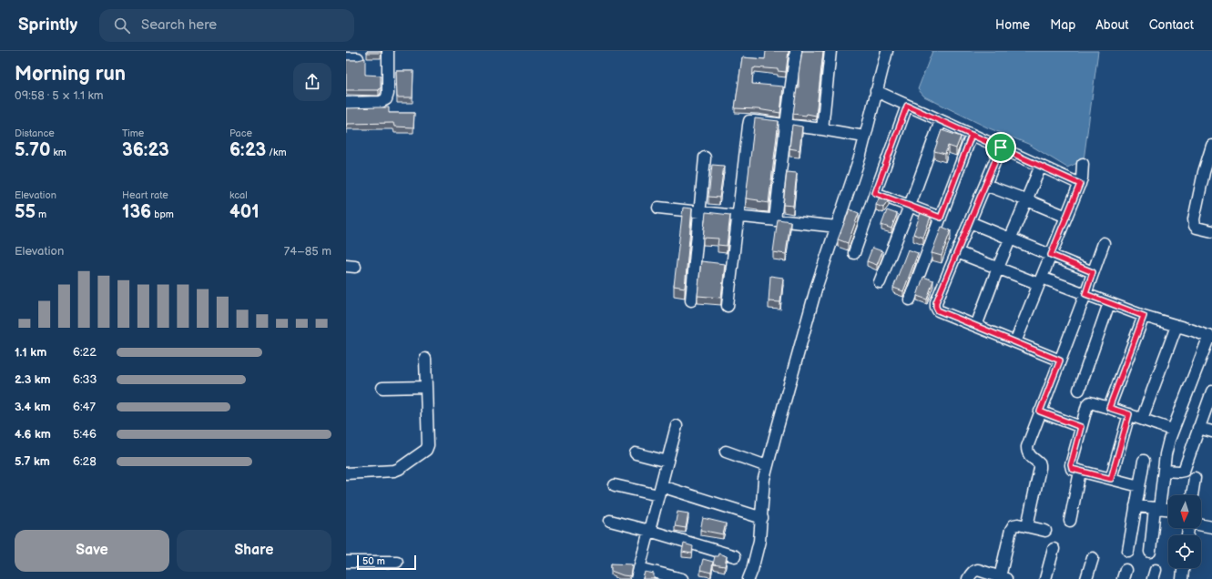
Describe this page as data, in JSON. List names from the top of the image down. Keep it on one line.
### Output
{"scale_bar":"50 m","north":"bottom","page":{"header":"Sprintly","search":"Search here","nav":["Home","Map","About","Contact"],"heading":["Morning run","09:58 · 5 × 1.1 km"],"stats":[["Distance","5.70 km"],["Time","36:23"],["Pace","6:23 /km"],["Elevation","55 m"],["Heart rate","136 bpm"],["kcal","401"]],"chart":["Elevation","74–85 m"],"list":[{"name":"1.1 km","note":"6:22"},{"name":"2.3 km","note":"6:33"},{"name":"3.4 km","note":"6:47"},{"name":"4.6 km","note":"5:46"},{"name":"5.7 km","note":"6:28"}],"buttons":["Save","Share"],"scale":"50 m"}}
